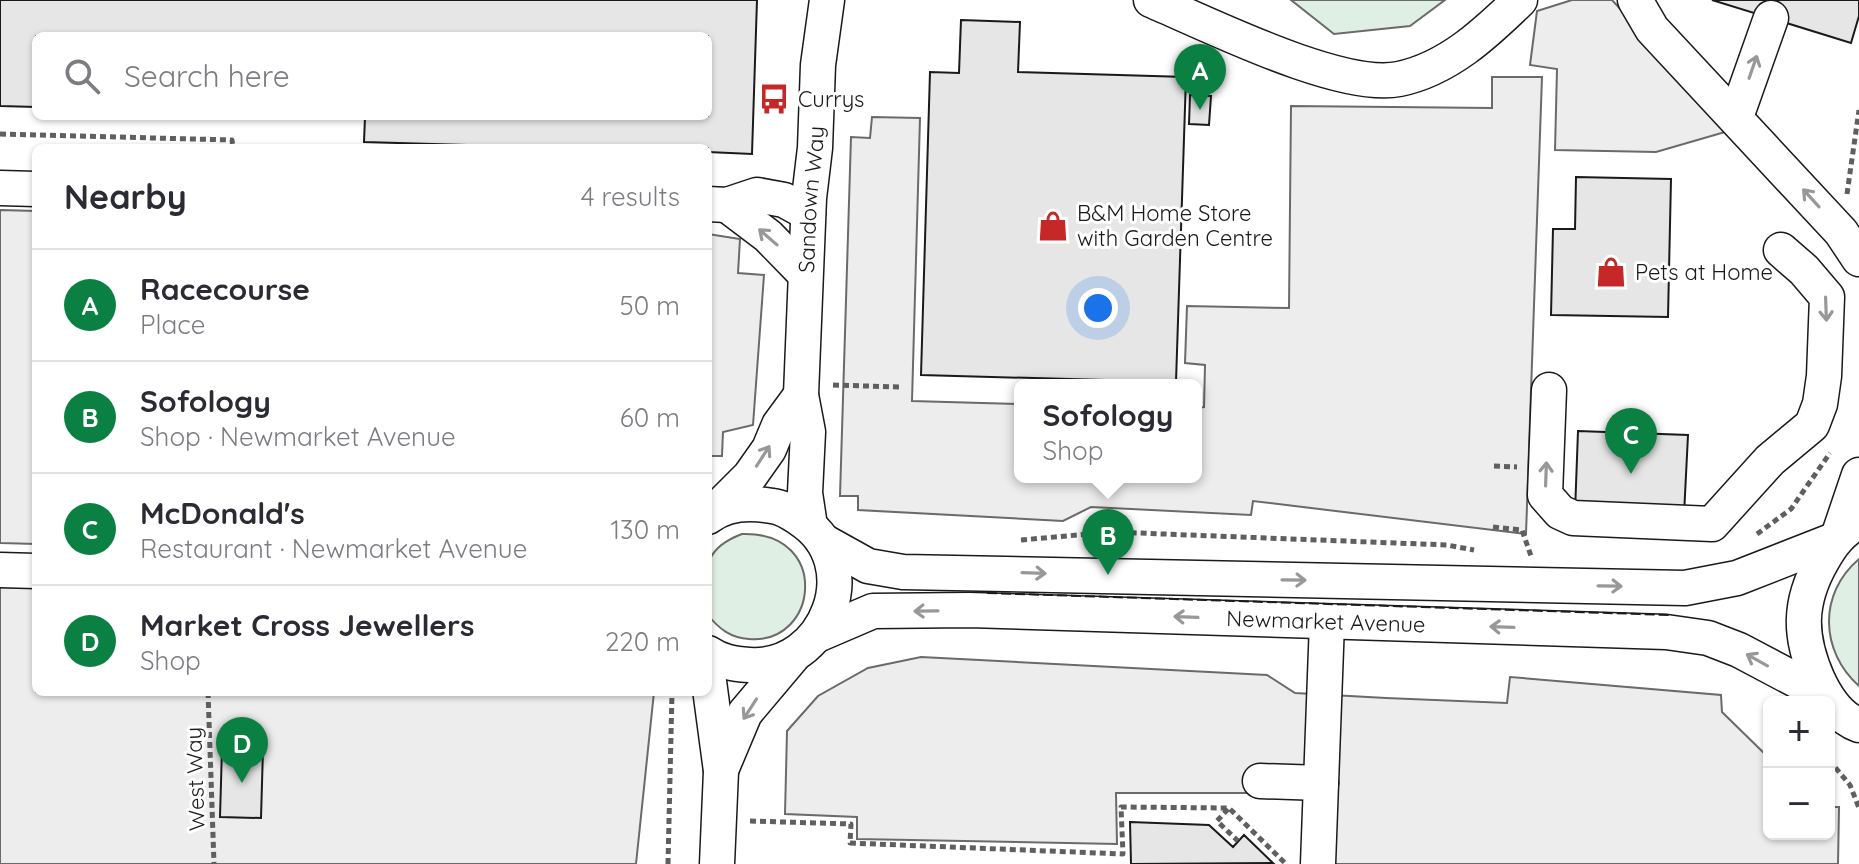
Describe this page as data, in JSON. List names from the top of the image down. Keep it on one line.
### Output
{"streets":{"street":["Sandown Way","Newmarket Avenue"],"path":["West Way"]},"crossings":[["Sandown Way","Newmarket Avenue"]],"places":{"bus stop":["Currys"],"shop":["B&M Home Store with Garden Centre","Pets at Home"]},"page":{"search":"Search here","pins":["A","C","B","D"],"heading":["Nearby","4 results"],"list":[{"mark":"A","name":"Racecourse","note":"Place","value":"50 m"},{"mark":"B","name":"Sofology","note":"Shop · Newmarket Avenue","value":"60 m"},{"mark":"C","name":"McDonald's","note":"Restaurant · Newmarket Avenue","value":"130 m"},{"mark":"D","name":"Market Cross Jewellers","note":"Shop","value":"220 m"}],"popup":["Sofology","Shop"],"map_buttons":["+","−"]}}
